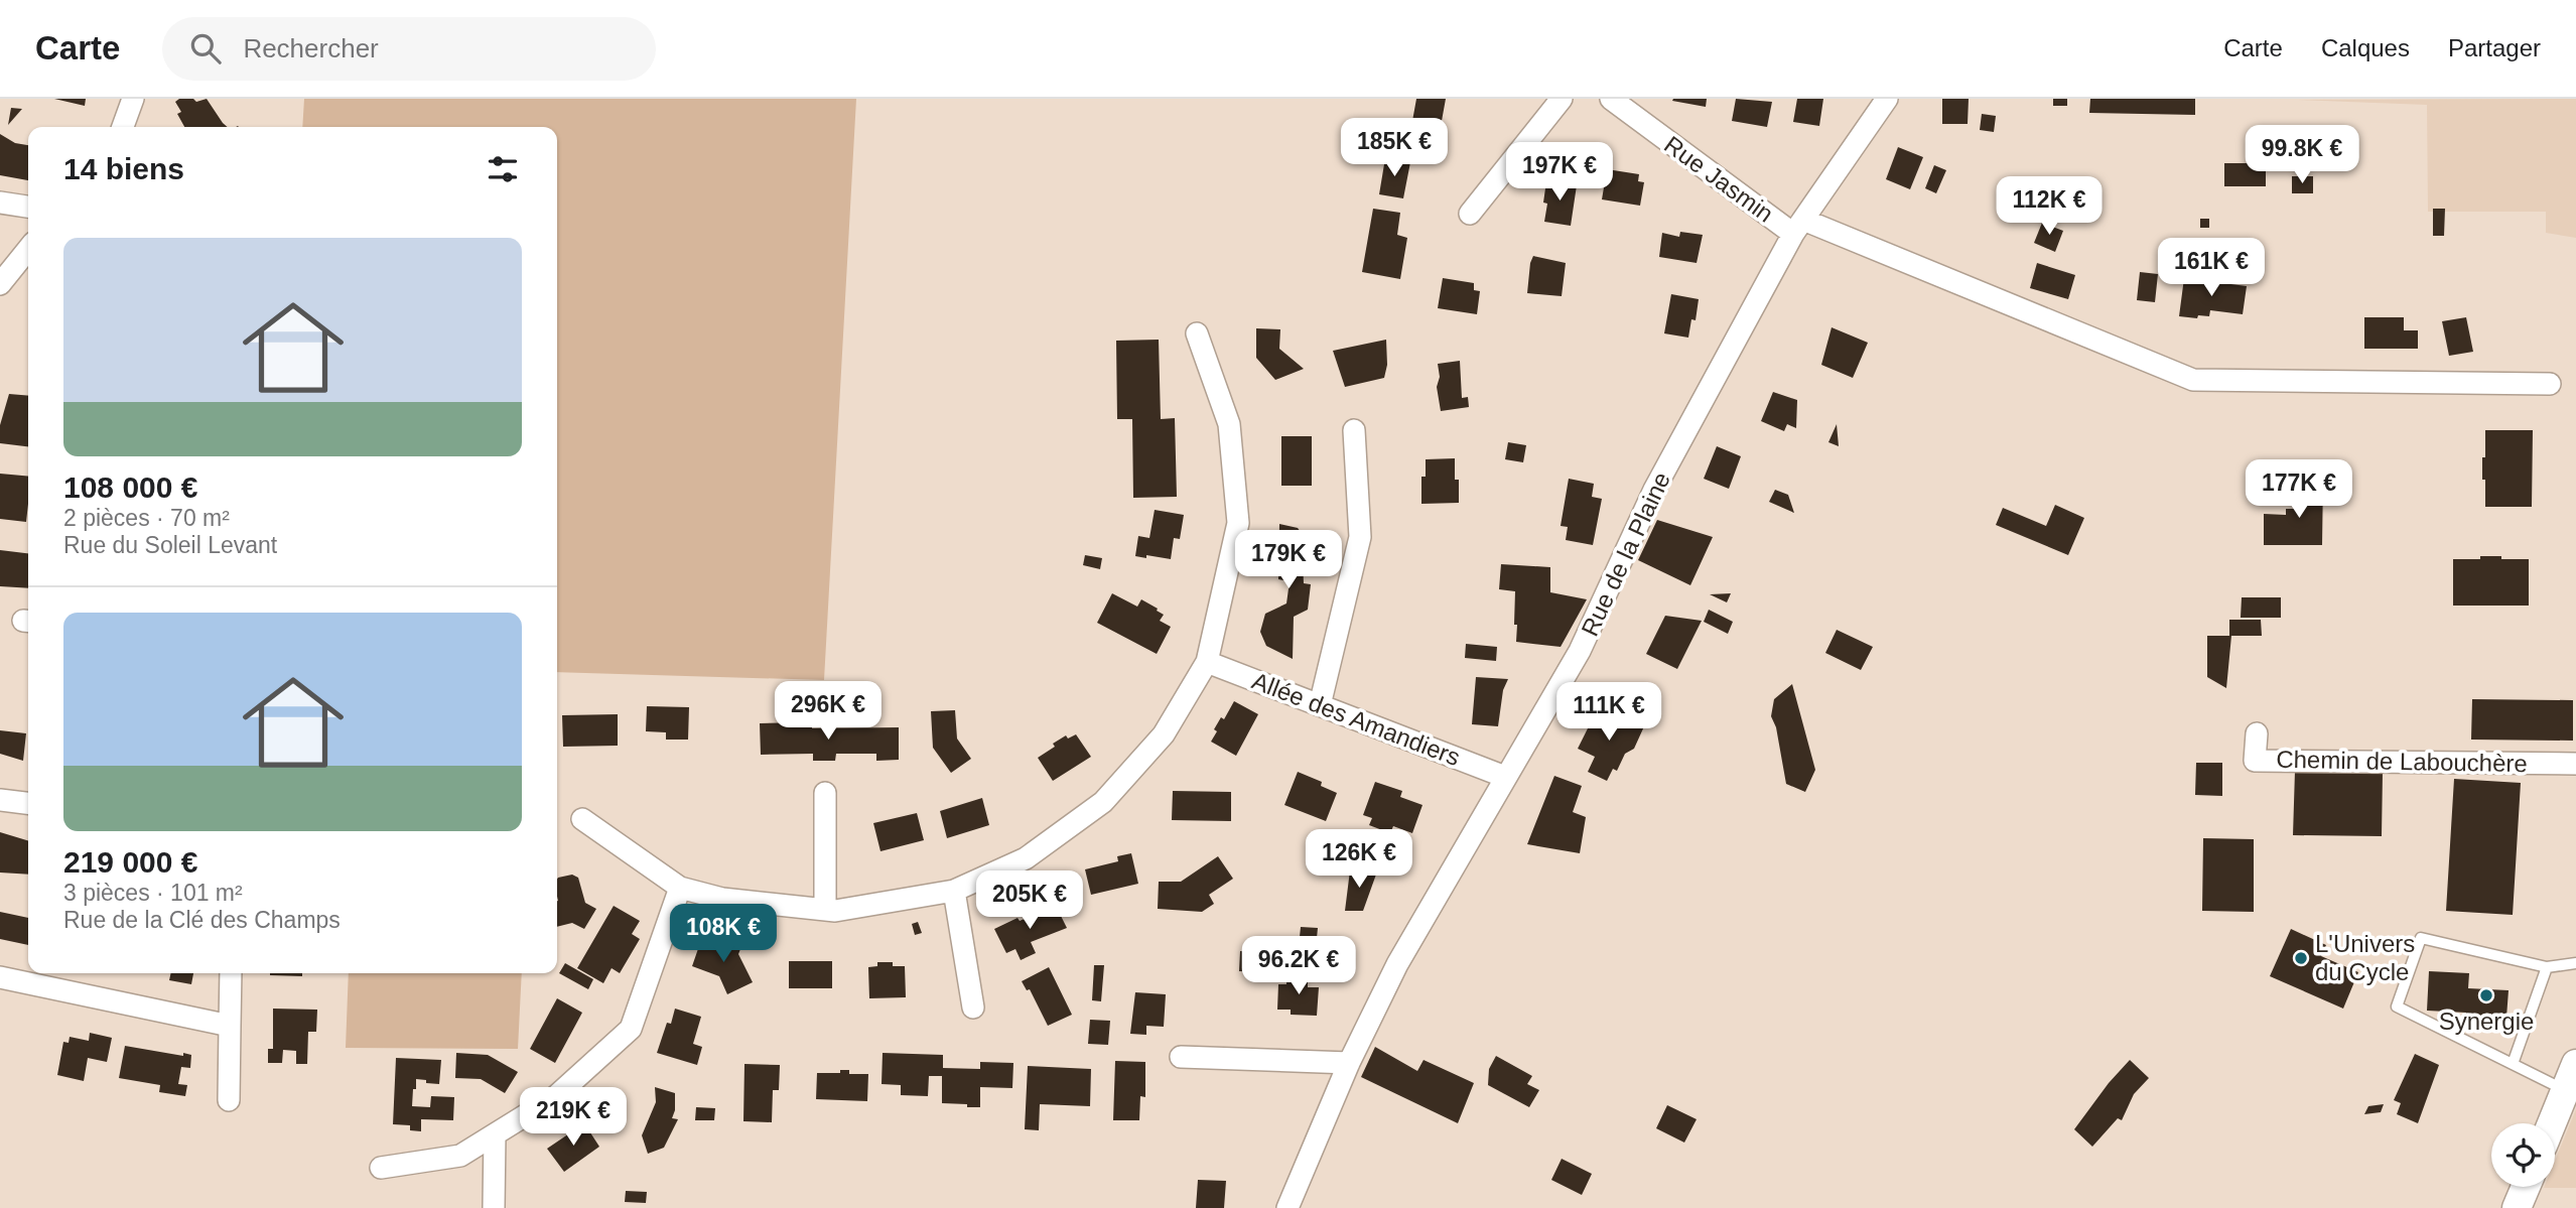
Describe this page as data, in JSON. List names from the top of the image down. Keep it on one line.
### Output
{"streets":{"street":["Rue Jasmin","Rue de la Plaine","Allée des Amandiers","Chemin de Labouchère"]},"crossings":[["Rue Jasmin","Rue de la Plaine"],["Rue de la Plaine","Allée des Amandiers"]],"places":["L'Univers du Cycle","Synergie"],"page":{"header":"Carte","search":"Rechercher","nav":["Carte","Calques","Partager"],"price":["185K €","99.8K €","197K €","112K €","161K €","177K €","179K €","296K €","111K €","126K €","205K €","108K €","96.2K €","219K €"],"heading":"14 biens","list":[{"name":"108 000 €","note":"2 pièces · 70 m² · Rue du Soleil Levant"},{"name":"219 000 €","note":"3 pièces · 101 m² · Rue de la Clé des Champs"}]}}
